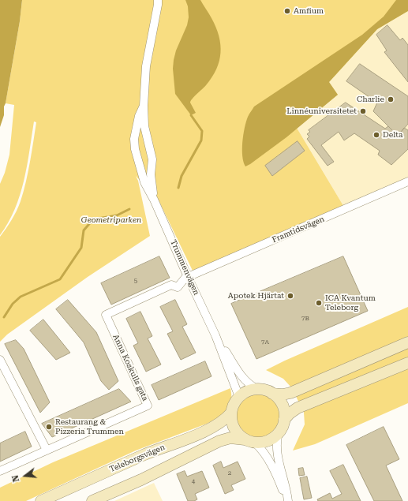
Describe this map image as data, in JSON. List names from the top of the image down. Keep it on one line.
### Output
{"streets":{"main road":["Teleborgsvägen"],"street":["Framtidsvägen","Trummenvägen","Anna Koskulls gata"]},"crossings":[["Framtidsvägen","Trummenvägen"],["Framtidsvägen","Anna Koskulls gata"],["Trummenvägen","Anna Koskulls gata"],["Trummenvägen","Teleborgsvägen"]],"parks":["Geometriparken"],"places":["Amfium","Charlie","Linnéuniversitetet","Delta","Apotek Hjärtat","ICA Kvantum Teleborg","Restaurang & Pizzeria Trummen"],"house_numbers":["5","7B","7A","2","4"],"north":"left"}
